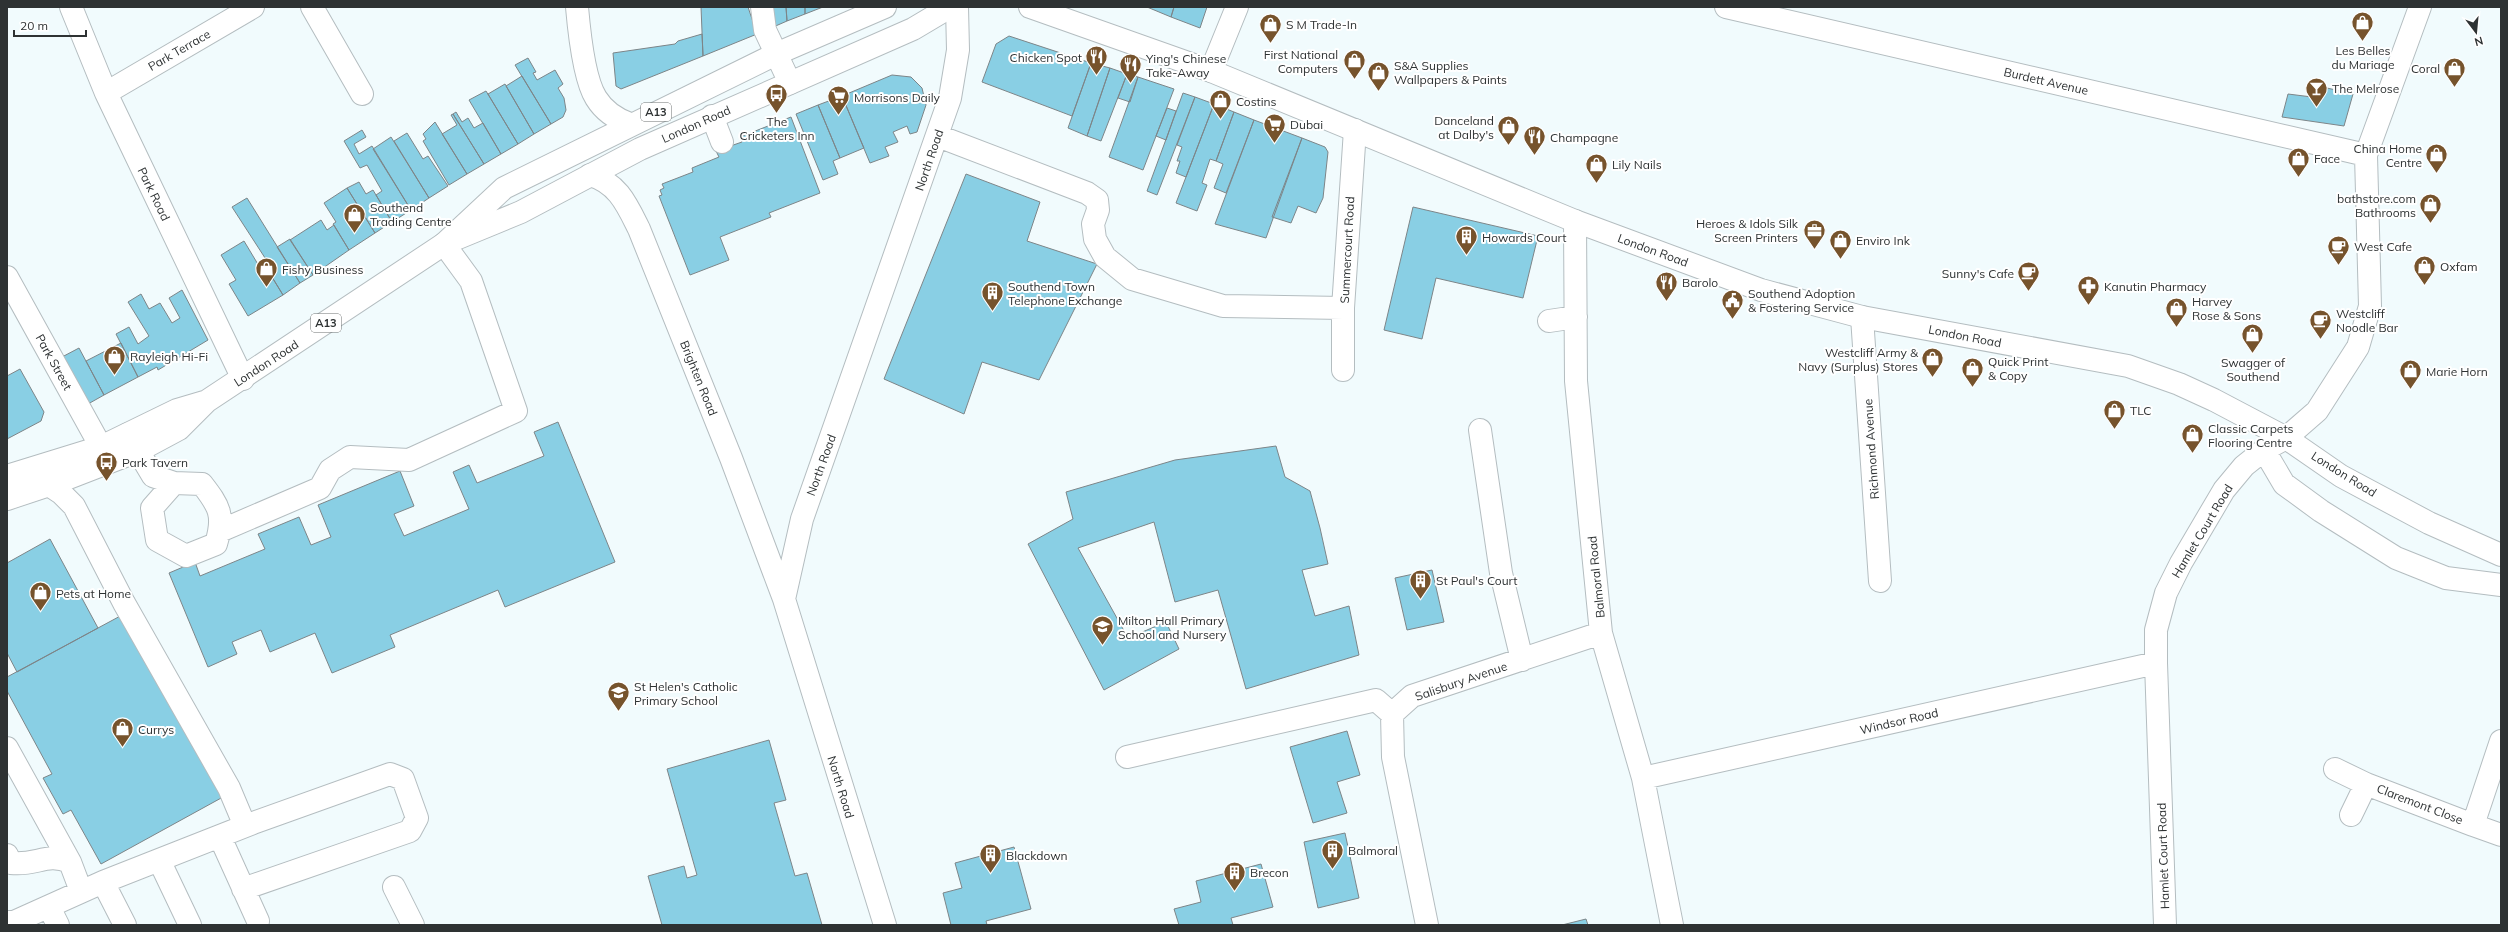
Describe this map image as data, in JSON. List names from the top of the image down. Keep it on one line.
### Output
{"streets":{"street":["Park Terrace","Burdett Avenue","A13","London Road","North Road","Park Road","Summercourt Road","Park Street","Brighten Road","Richmond Avenue","Hamlet Court Road","Balmoral Road","Salisbury Avenue","Windsor Road","Claremont Close"]},"crossings":[["Park Terrace","Park Road"],["Burdett Avenue","Hamlet Court Road"],["London Road","Park Road"],["London Road","Summercourt Road"],["London Road","Park Street"],["London Road","Brighten Road"],["London Road","Richmond Avenue"],["London Road","Hamlet Court Road"],["London Road","Balmoral Road"],["North Road","Brighten Road"],["Hamlet Court Road","Windsor Road"],["Balmoral Road","Salisbury Avenue"],["Balmoral Road","Windsor Road"]],"places":{"shop":["Les Belles du Mariage","S M Trade-In","First National Computers","Coral","S&A Supplies Wallpapers & Paints","Costins","Danceland at Dalby's","China Home Centre","Face","Lily Nails","bathstore.com Bathrooms","Southend Trading Centre","Enviro Ink","Oxfam","Fishy Business","Harvey Rose & Sons","Swagger of Southend","Rayleigh Hi-Fi","Westcliff Army & Navy (Surplus) Stores","Quick Print & Copy","Marie Horn","TLC","Classic Carpets Flooring Centre","Pets at Home","Currys"],"restaurant":["Chicken Spot","Ying's Chinese Take-Away","Champagne","Barolo"],"bar":["The Melrose"],"bus stop":["The Cricketers Inn","Park Tavern"],"supermarket":["Morrisons Daily","Dubai"],"office":["Heroes & Idols Silk Screen Printers"],"building":["Howards Court","Southend Town Telephone Exchange","St Paul's Court","Balmoral","Blackdown","Brecon"],"cafe":["West Cafe","Sunny's Cafe","Westcliff Noodle Bar"],"pharmacy":["Kanutin Pharmacy"],"public building":["Southend Adoption & Fostering Service"],"school or university":["Milton Hall Primary School and Nursery","St Helen's Catholic Primary School"]},"scale_bar":"20 m","north":"bottom"}
